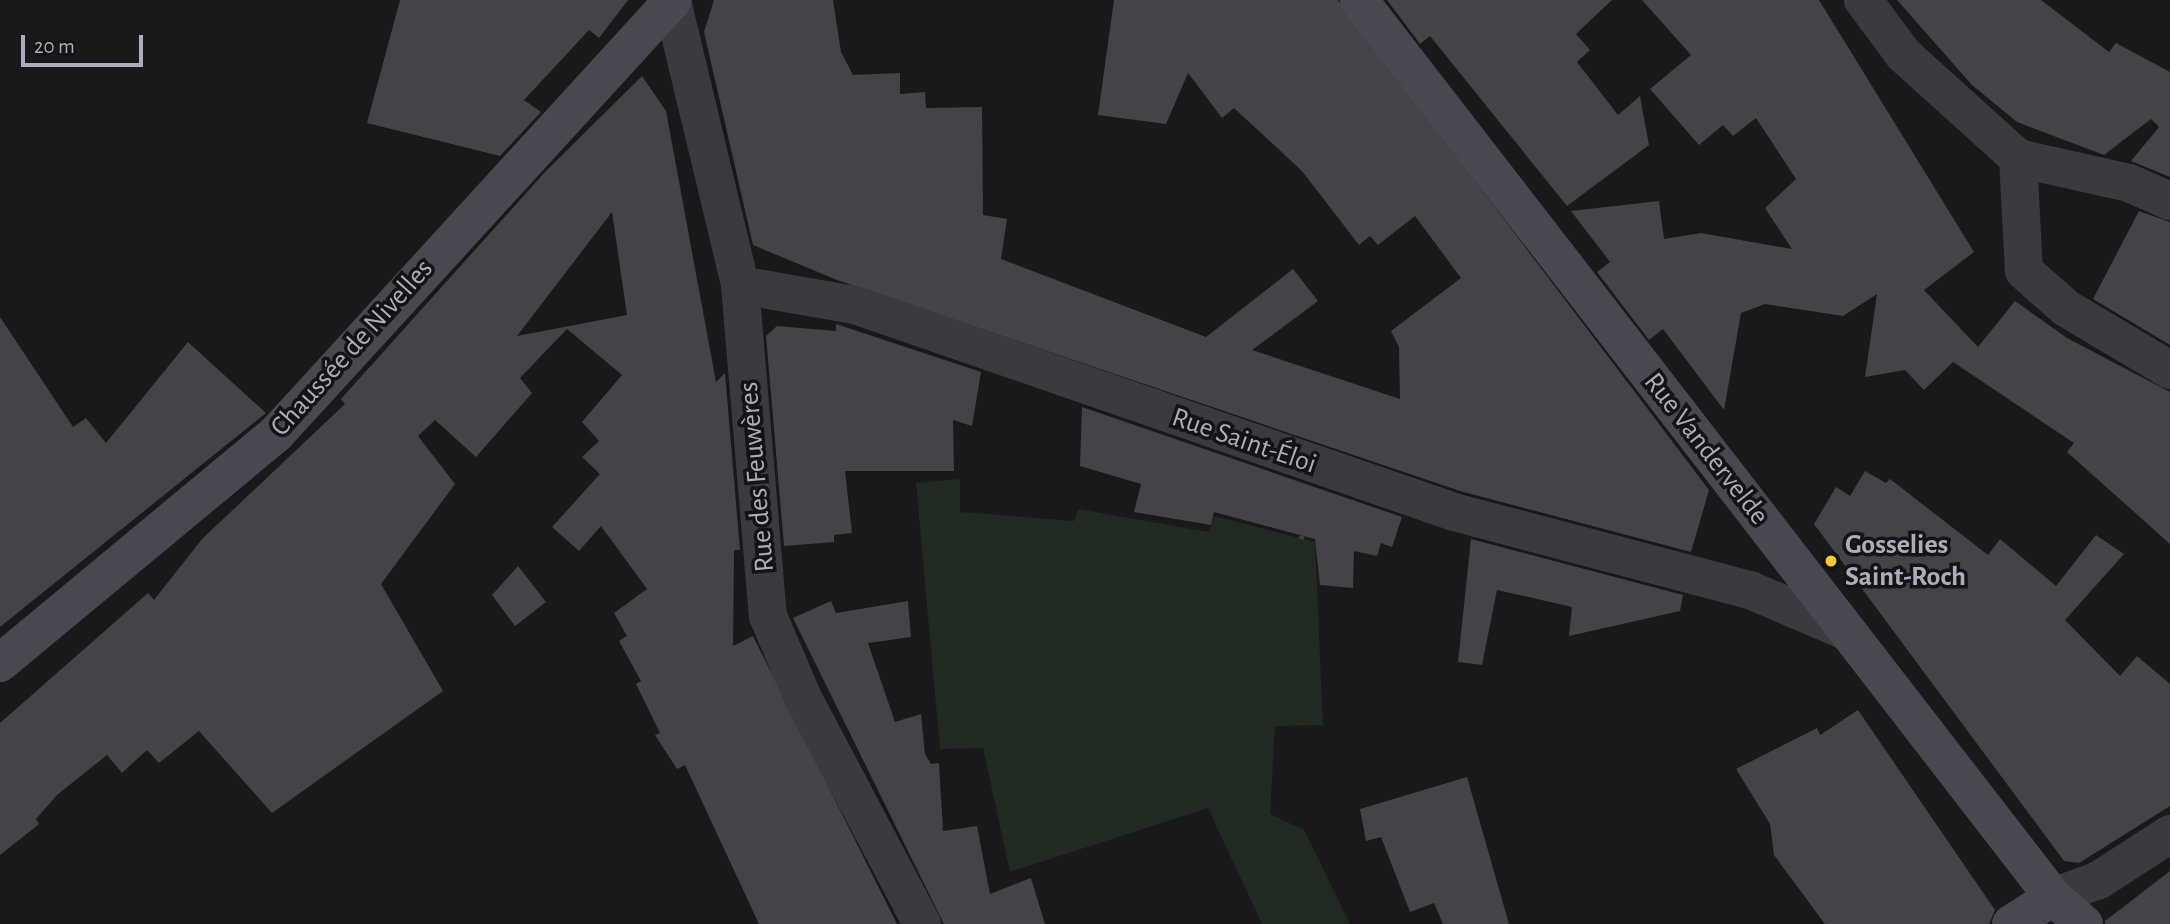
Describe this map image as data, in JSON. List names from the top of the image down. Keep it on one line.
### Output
{"streets":{"main road":["Chaussée de Nivelles","Rue Vandervelde"],"street":["Rue Saint-Éloi","Rue des Feuwères"]},"crossings":[["Chaussée de Nivelles","Rue des Feuwères"],["Rue Saint-Éloi","Rue Vandervelde"],["Rue Saint-Éloi","Rue des Feuwères"]],"places":["Gosselies Saint-Roch"],"scale_bar":"20 m"}
